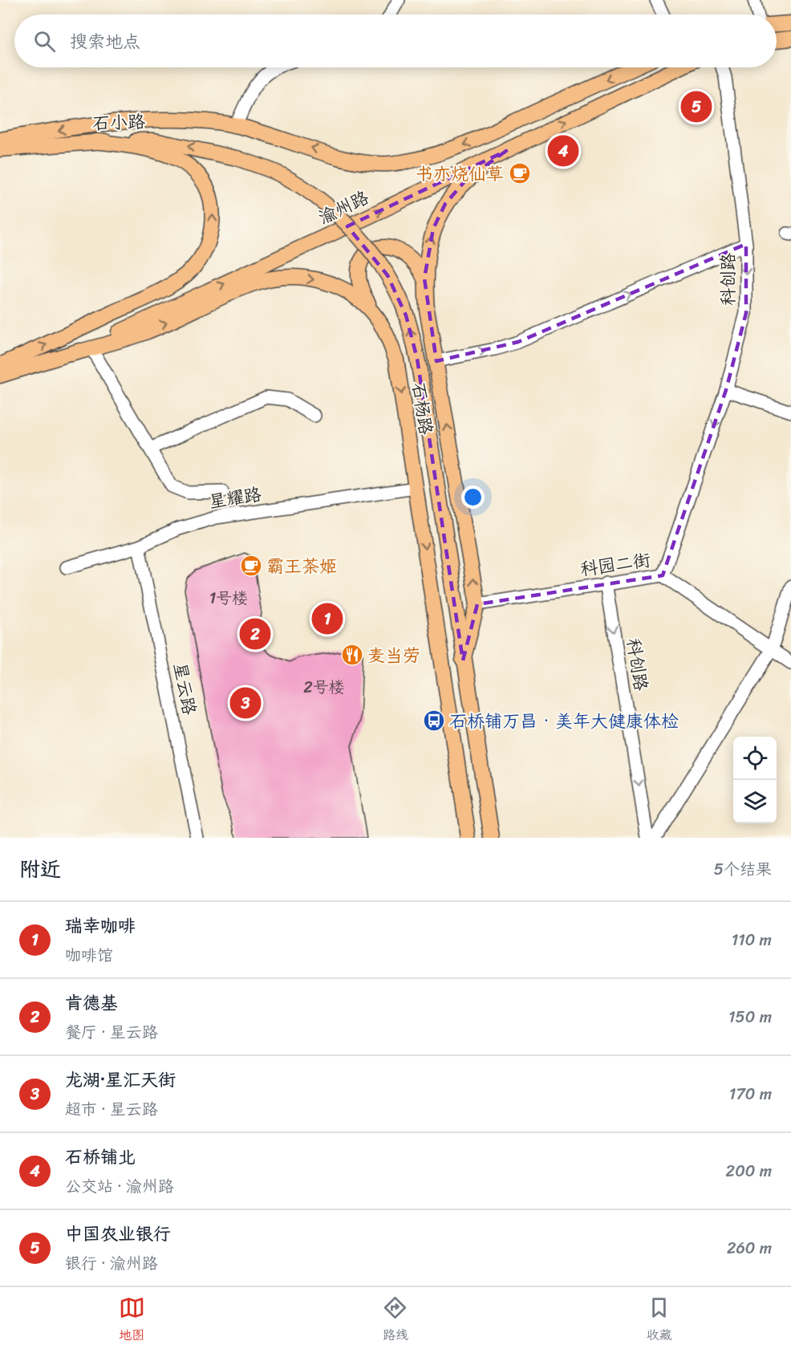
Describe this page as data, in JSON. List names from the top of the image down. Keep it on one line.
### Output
{"streets":{"main road":["石小路","渝州路","石杨路"],"street":["科创路","星耀路","科园二街","星云路"]},"crossings":[["石小路","石杨路"],["渝州路","石杨路"],["科创路","科园二街"],["石杨路","星耀路"],["星耀路","星云路"]],"one_way":["石小路"],"places":{"cafe":["书亦烧仙草","霸王茶姬"],"restaurant":["麦当劳"],"bus stop":["石桥铺万昌‧美年大健康体检"]},"house_numbers":["1号楼","2号楼"],"page":{"search":"搜索地点","pins":["5","4","1","2","3"],"heading":["附近","5个结果"],"list":[{"mark":"1","name":"瑞幸咖啡","note":"咖啡馆","value":"110 m"},{"mark":"2","name":"肯德基","note":"餐厅 · 星云路","value":"150 m"},{"mark":"3","name":"龙湖·星汇天街","note":"超市 · 星云路","value":"170 m"},{"mark":"4","name":"石桥铺北","note":"公交站 · 渝州路","value":"200 m"},{"mark":"5","name":"中国农业银行","note":"银行 · 渝州路","value":"260 m"}],"nav":["地图","路线","收藏"]}}
